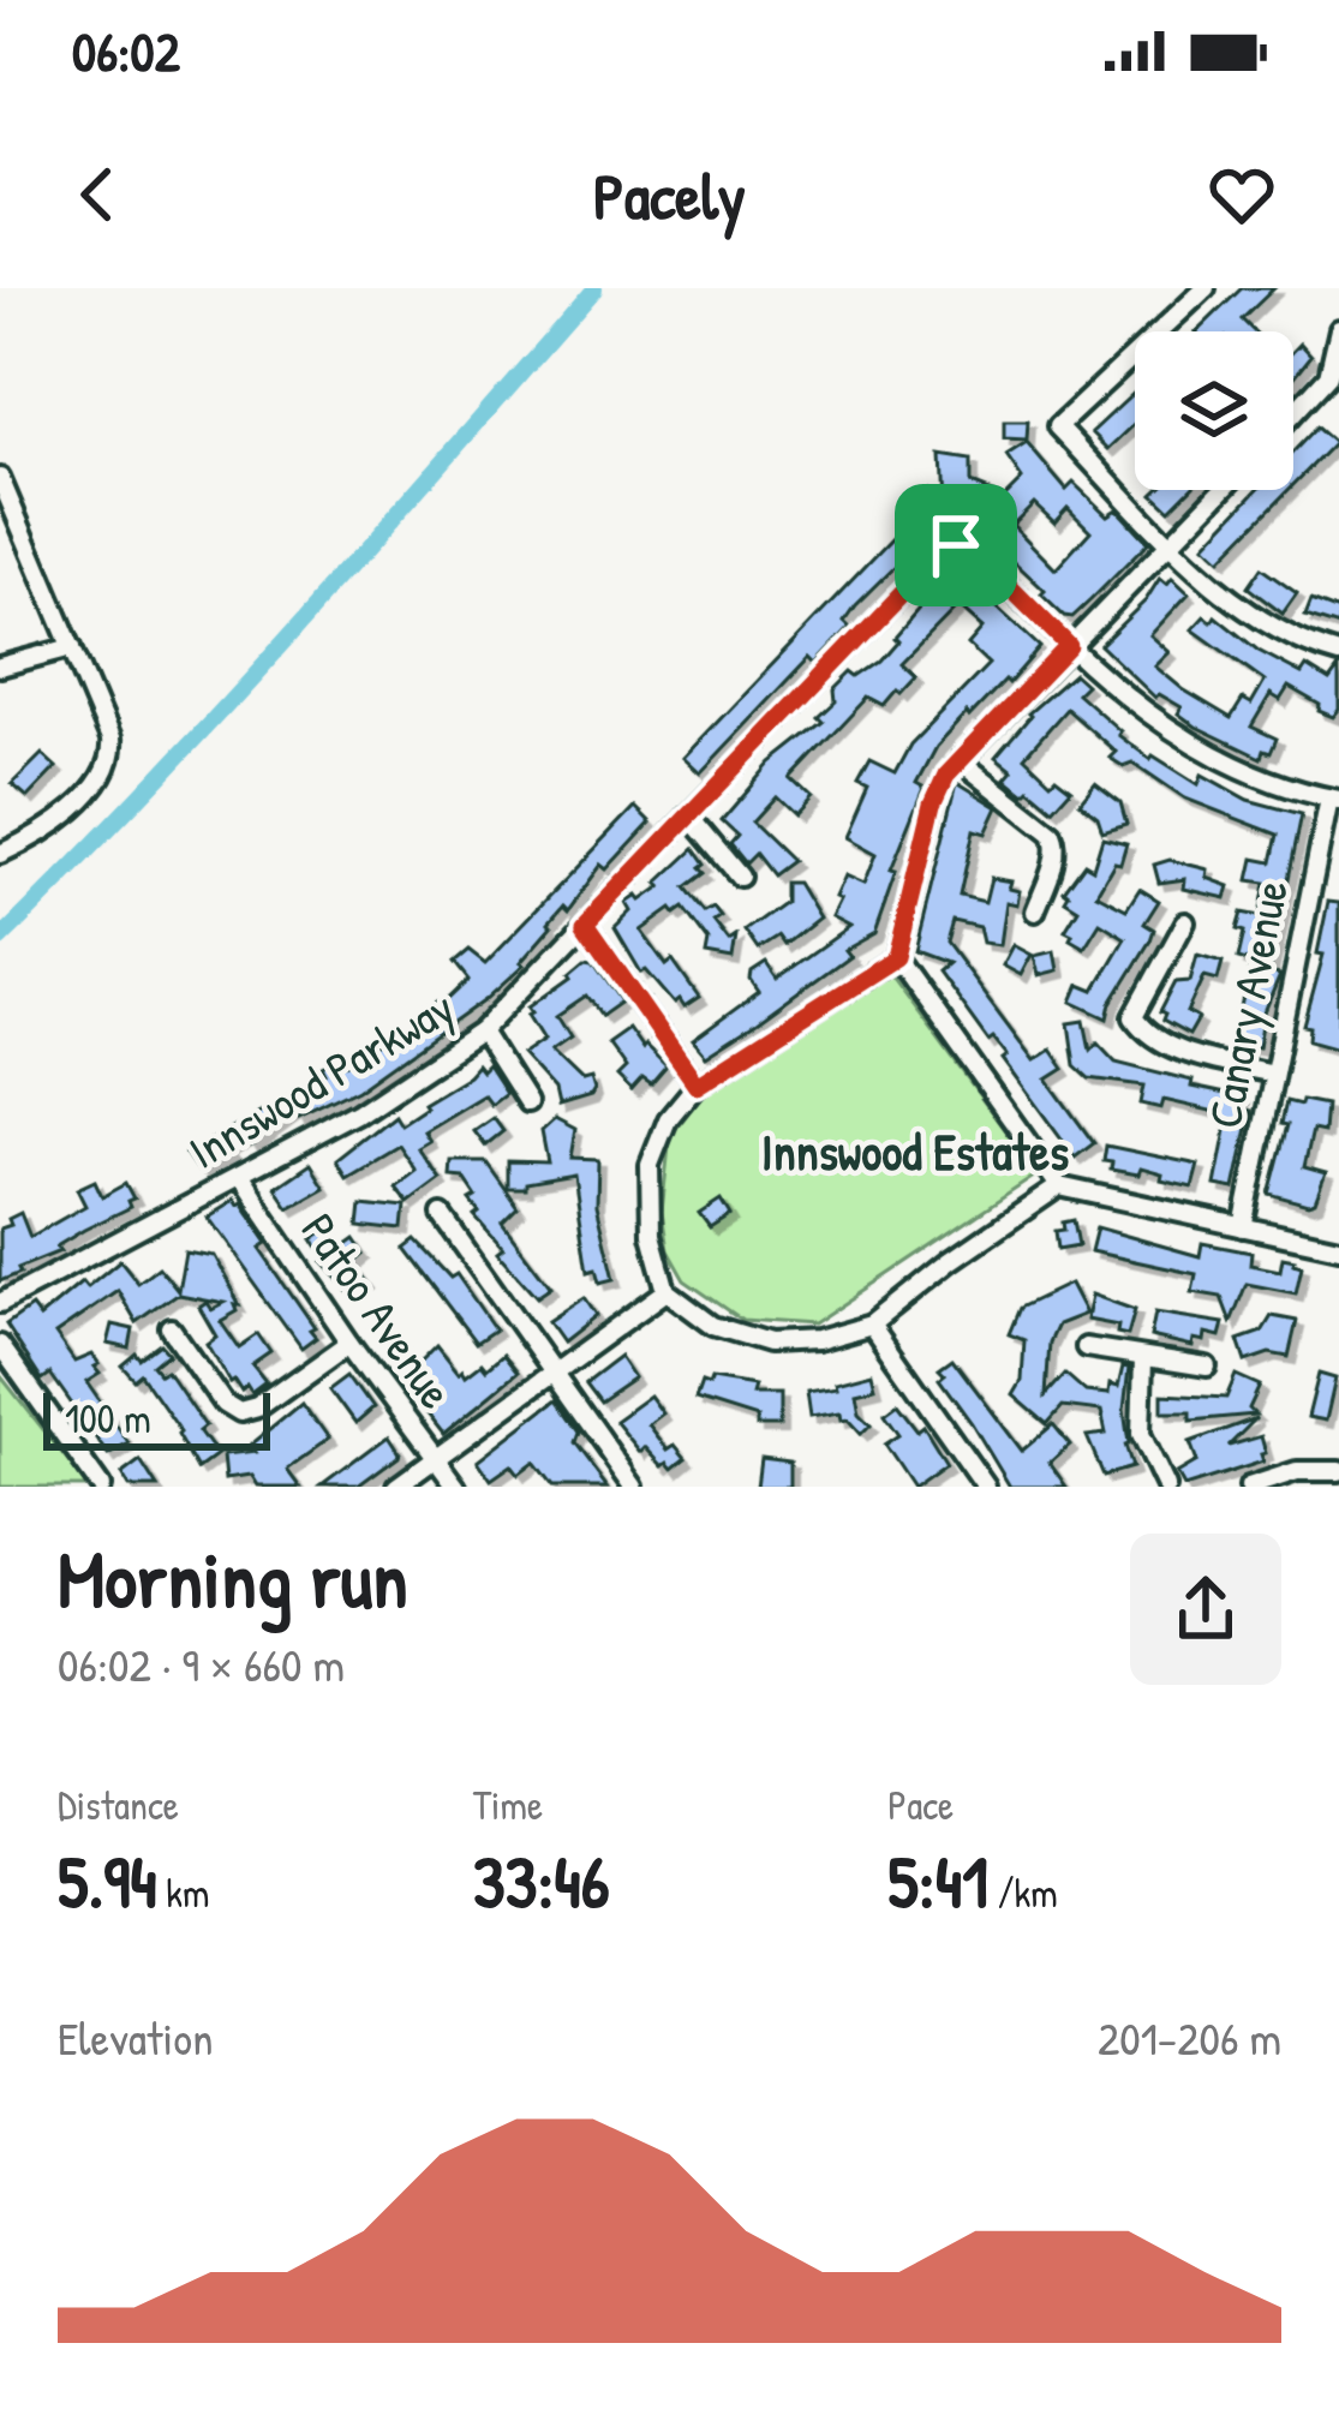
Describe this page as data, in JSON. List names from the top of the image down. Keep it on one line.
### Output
{"streets":{"street":["Canary Avenue","Innswood Parkway","Patoo Avenue"]},"crossings":[["Canary Avenue","Innswood Parkway"],["Innswood Parkway","Patoo Avenue"]],"districts":["Innswood Estates"],"scale_bar":"100 m","page":{"status":"06:02","header":"Pacely","scale":"100 m","heading":["Morning run","06:02 · 9 × 660 m"],"stats":[["Distance","5.94 km"],["Time","33:46"],["Pace","5:41 /km"]],"chart":["Elevation","201–206 m"]}}
